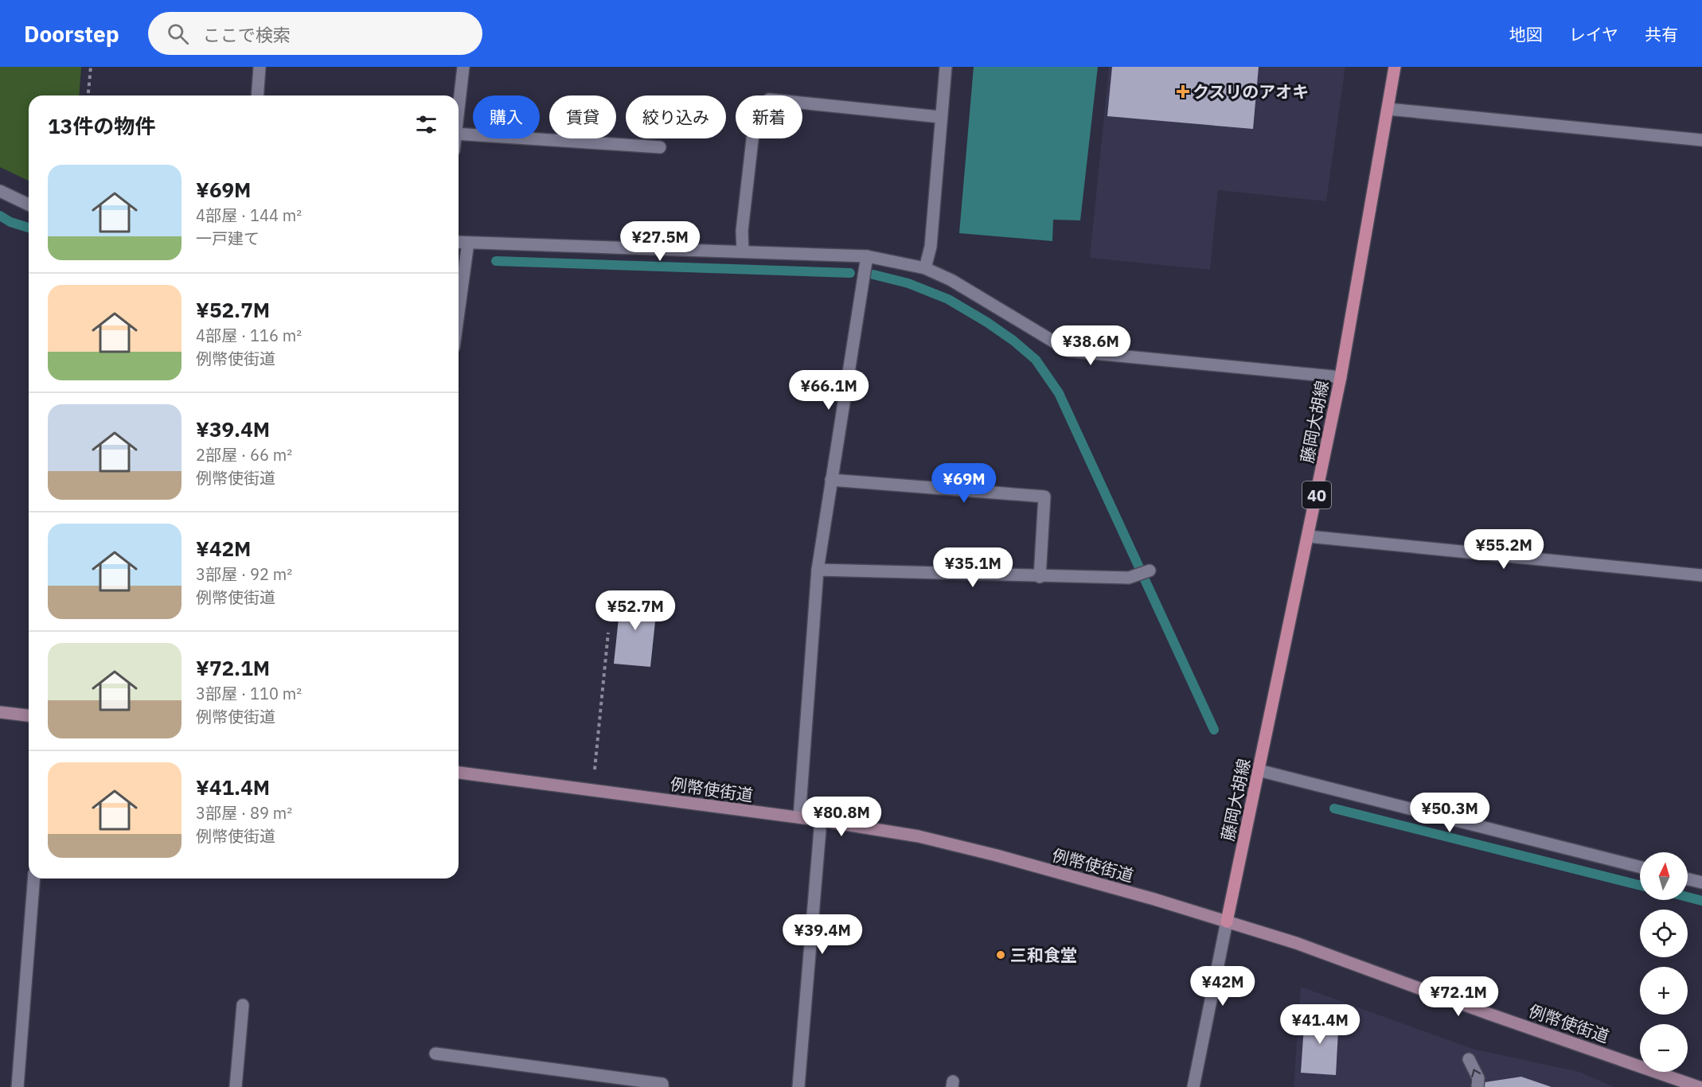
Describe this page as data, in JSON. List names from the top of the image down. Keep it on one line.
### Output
{"streets":{"main road":["藤岡大胡線","40","例幣使街道"]},"crossings":[["藤岡大胡線","例幣使街道"]],"places":{"health":["クスリのアオキ"],"other":["三和食堂"]},"north":"top","page":{"header":"Doorstep","search":"ここで検索","nav":["地図","レイヤ","共有"],"chip":["購入","賃貸","絞り込み","新着"],"heading":"13件の物件","list":[{"name":"¥69M","note":"4部屋 · 144 m² · 一戸建て"},{"name":"¥52.7M","note":"4部屋 · 116 m² · 例幣使街道"},{"name":"¥39.4M","note":"2部屋 · 66 m² · 例幣使街道"},{"name":"¥42M","note":"3部屋 · 92 m² · 例幣使街道"},{"name":"¥72.1M","note":"3部屋 · 110 m² · 例幣使街道"},{"name":"¥41.4M","note":"3部屋 · 89 m² · 例幣使街道"}],"price":["¥27.5M","¥38.6M","¥66.1M","¥69M","¥55.2M","¥35.1M","¥52.7M","¥50.3M","¥80.8M","¥39.4M","¥42M","¥72.1M","¥41.4M"],"map_buttons":["+","−"]}}
